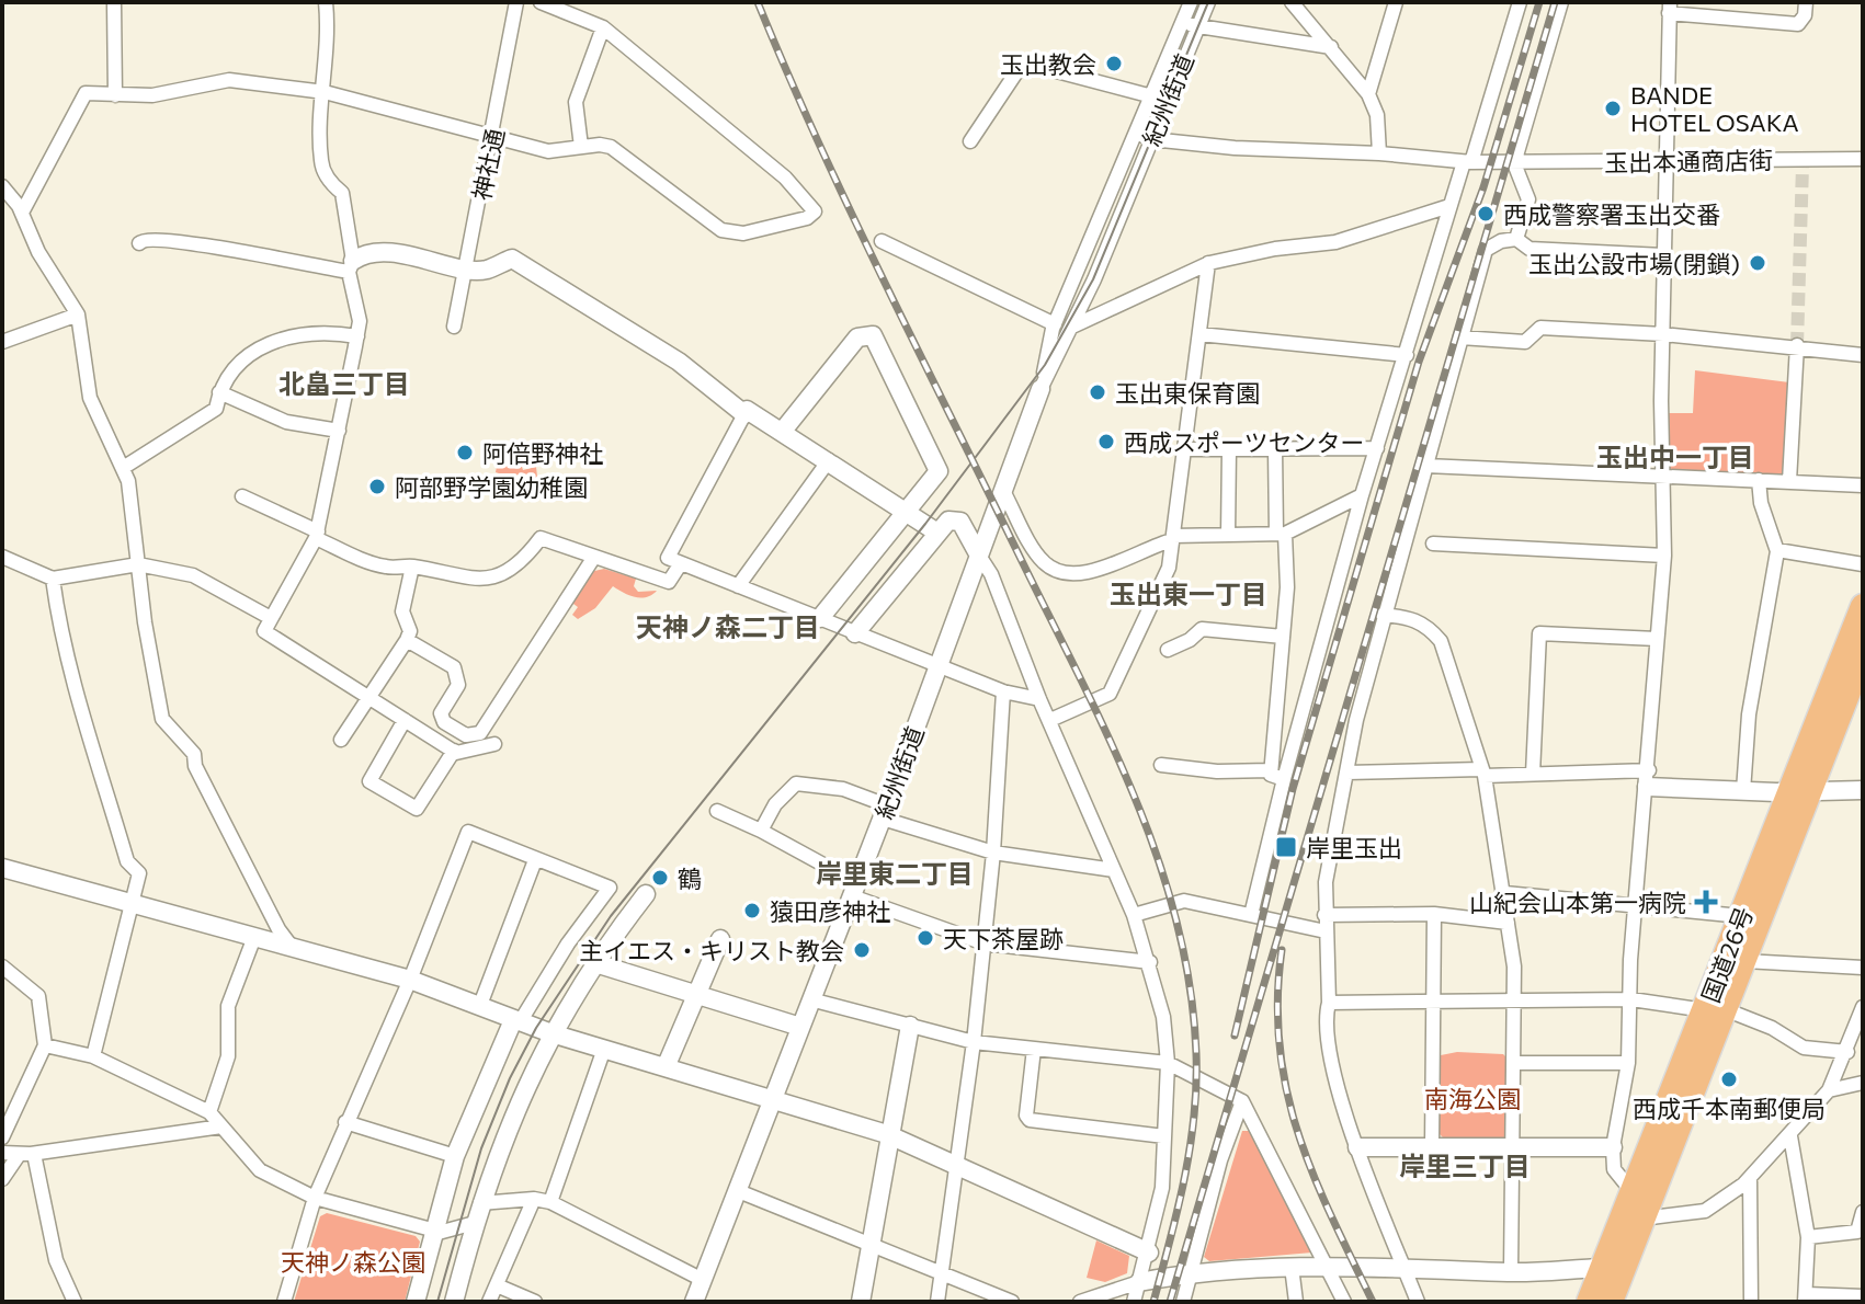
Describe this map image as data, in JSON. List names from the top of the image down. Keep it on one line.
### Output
{"streets":{"highway":["国道26号"],"street":["紀州街道","玉出本通商店街","神社通"]},"crossings":[["紀州街道","玉出本通商店街"]],"districts":["北畠三丁目","玉出中一丁目","玉出東一丁目","天神ノ森二丁目","岸里東二丁目","岸里三丁目"],"parks":["南海公園","天神ノ森公園"],"places":{"other":["玉出教会","BANDE HOTEL OSAKA","西成警察署玉出交番","玉出公設市場(閉鎖)","玉出東保育園","西成スポーツセンター","阿倍野神社","阿部野学園幼稚園","鶴","猿田彦神社","天下茶屋跡","主イエス・キリスト教会","西成千本南郵便局"],"transit":["岸里玉出"],"health":["山紀会山本第一病院"]}}
